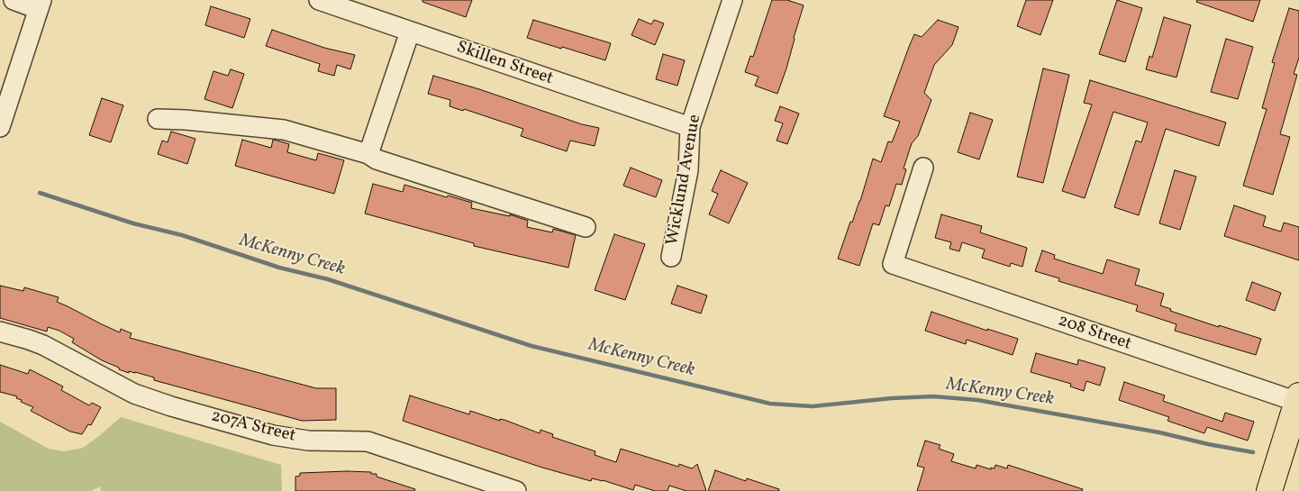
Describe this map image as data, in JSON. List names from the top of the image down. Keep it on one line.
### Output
{"streets":{"street":["Skillen Street","Wicklund Avenue","208 Street","207A Street"]},"crossings":[["Skillen Street","Wicklund Avenue"]],"water":["McKenny Creek"]}
